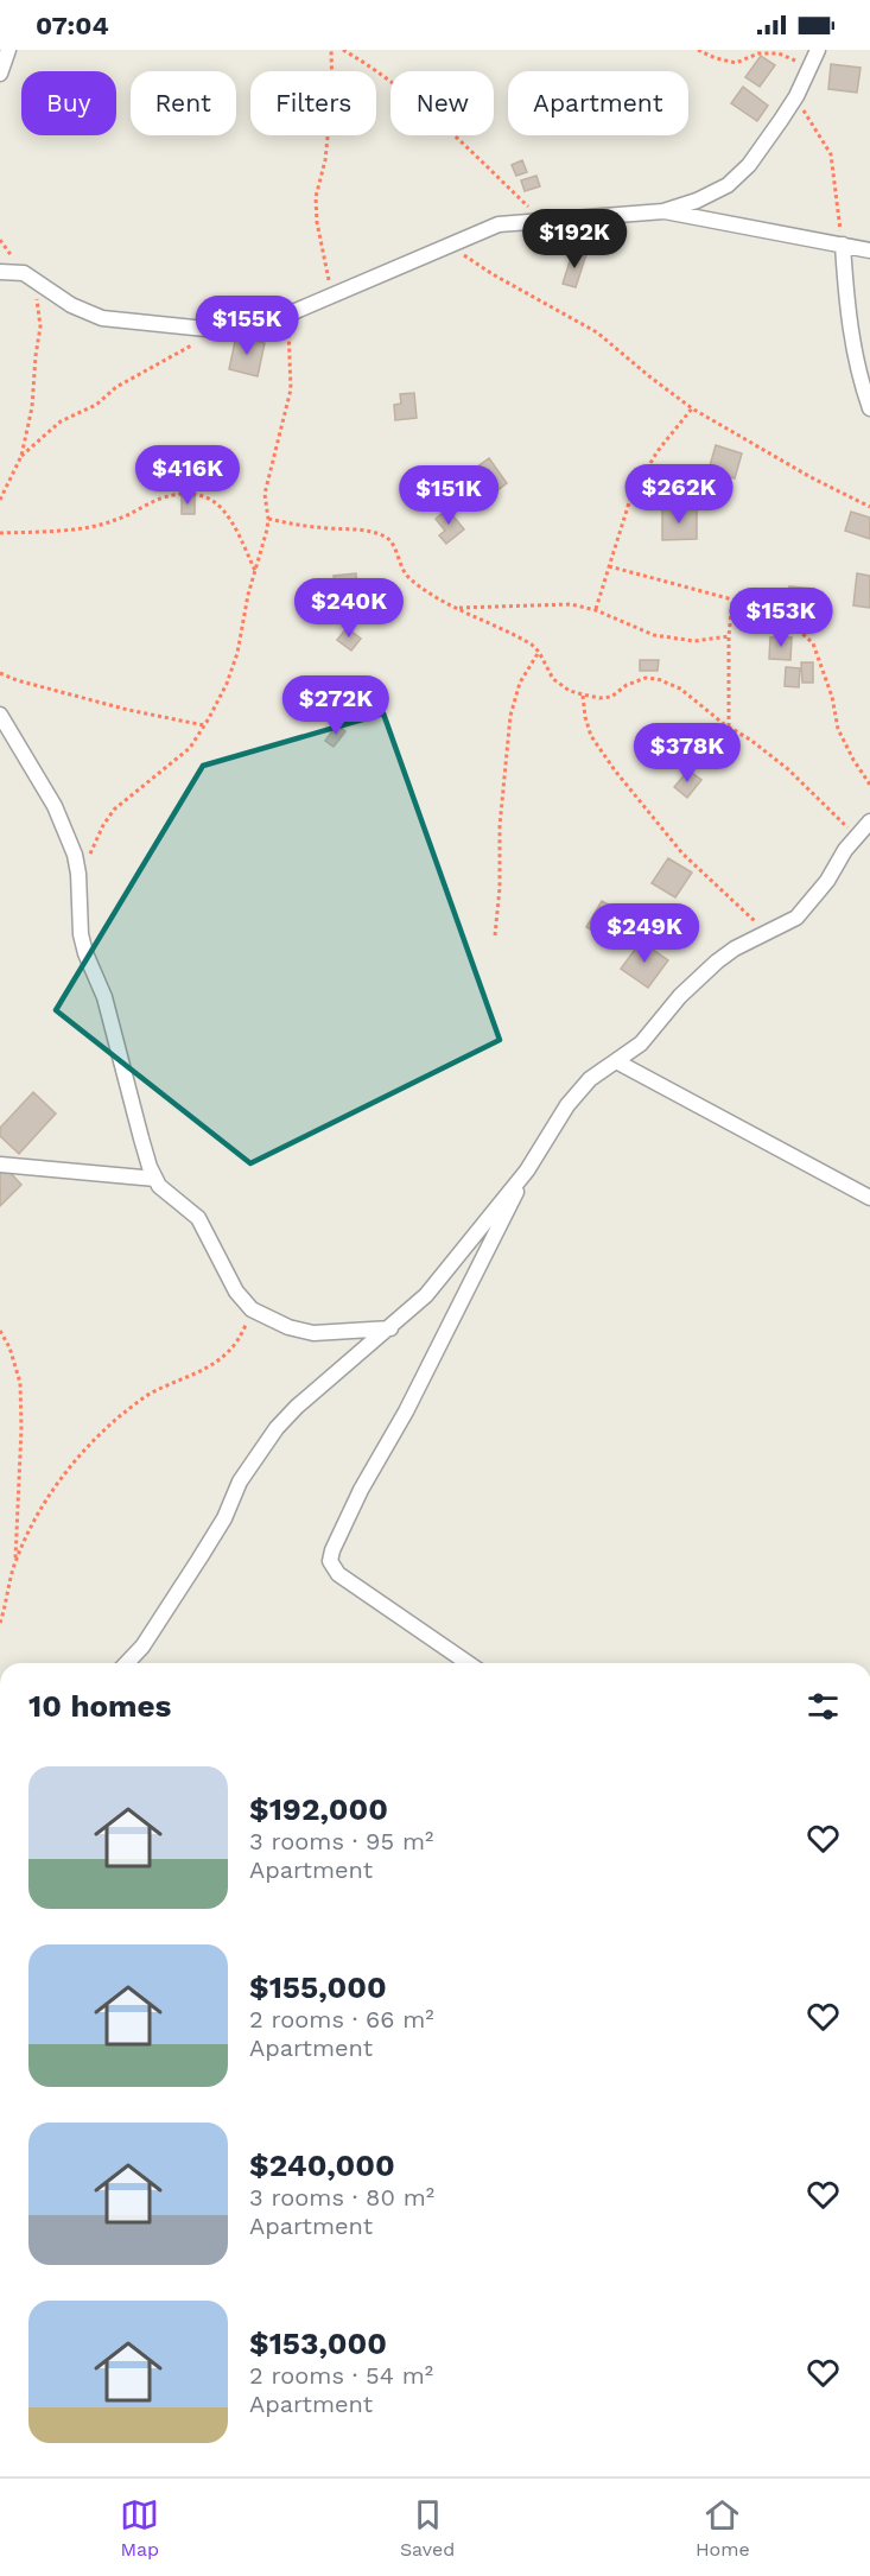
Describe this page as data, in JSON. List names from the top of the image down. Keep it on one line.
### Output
{"page":{"status":"07:04","chip":["Buy","Rent","Filters","New","Apartment"],"price":["$192K","$155K","$416K","$262K","$151K","$240K","$153K","$272K","$378K","$249K"],"heading":"10 homes","list":[{"name":"$192,000","note":"3 rooms · 95 m² · Apartment"},{"name":"$155,000","note":"2 rooms · 66 m² · Apartment"},{"name":"$240,000","note":"3 rooms · 80 m² · Apartment"},{"name":"$153,000","note":"2 rooms · 54 m² · Apartment"}],"tabs":["Map","Saved","Home"]}}
